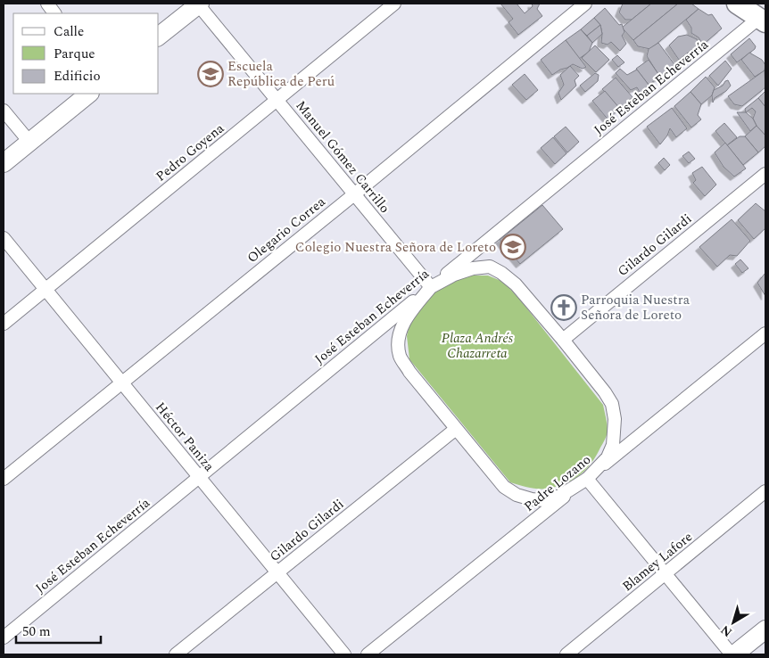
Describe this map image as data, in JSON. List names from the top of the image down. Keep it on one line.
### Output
{"streets":{"street":["José Esteban Echeverría","Pedro Goyena","Manuel Gómez Carrillo","Olegario Correa","Gilardo Gilardi","Héctor Paniza","Padre Lozano","Blamey Lafore"]},"crossings":[["José Esteban Echeverría","Manuel Gómez Carrillo"],["José Esteban Echeverría","Héctor Paniza"],["Pedro Goyena","Manuel Gómez Carrillo"],["Pedro Goyena","Héctor Paniza"],["Manuel Gómez Carrillo","Olegario Correa"],["Olegario Correa","Héctor Paniza"],["Gilardo Gilardi","Héctor Paniza"]],"parks":["Plaza Andrés Chazarreta"],"places":{"school or university":["Escuela República de Perú","Colegio Nuestra Señora de Loreto"],"church":["Parroquia Nuestra Señora de Loreto"]},"legend":["Calle","Parque","Edificio"],"scale_bar":"50 m","north":"bottom left"}
